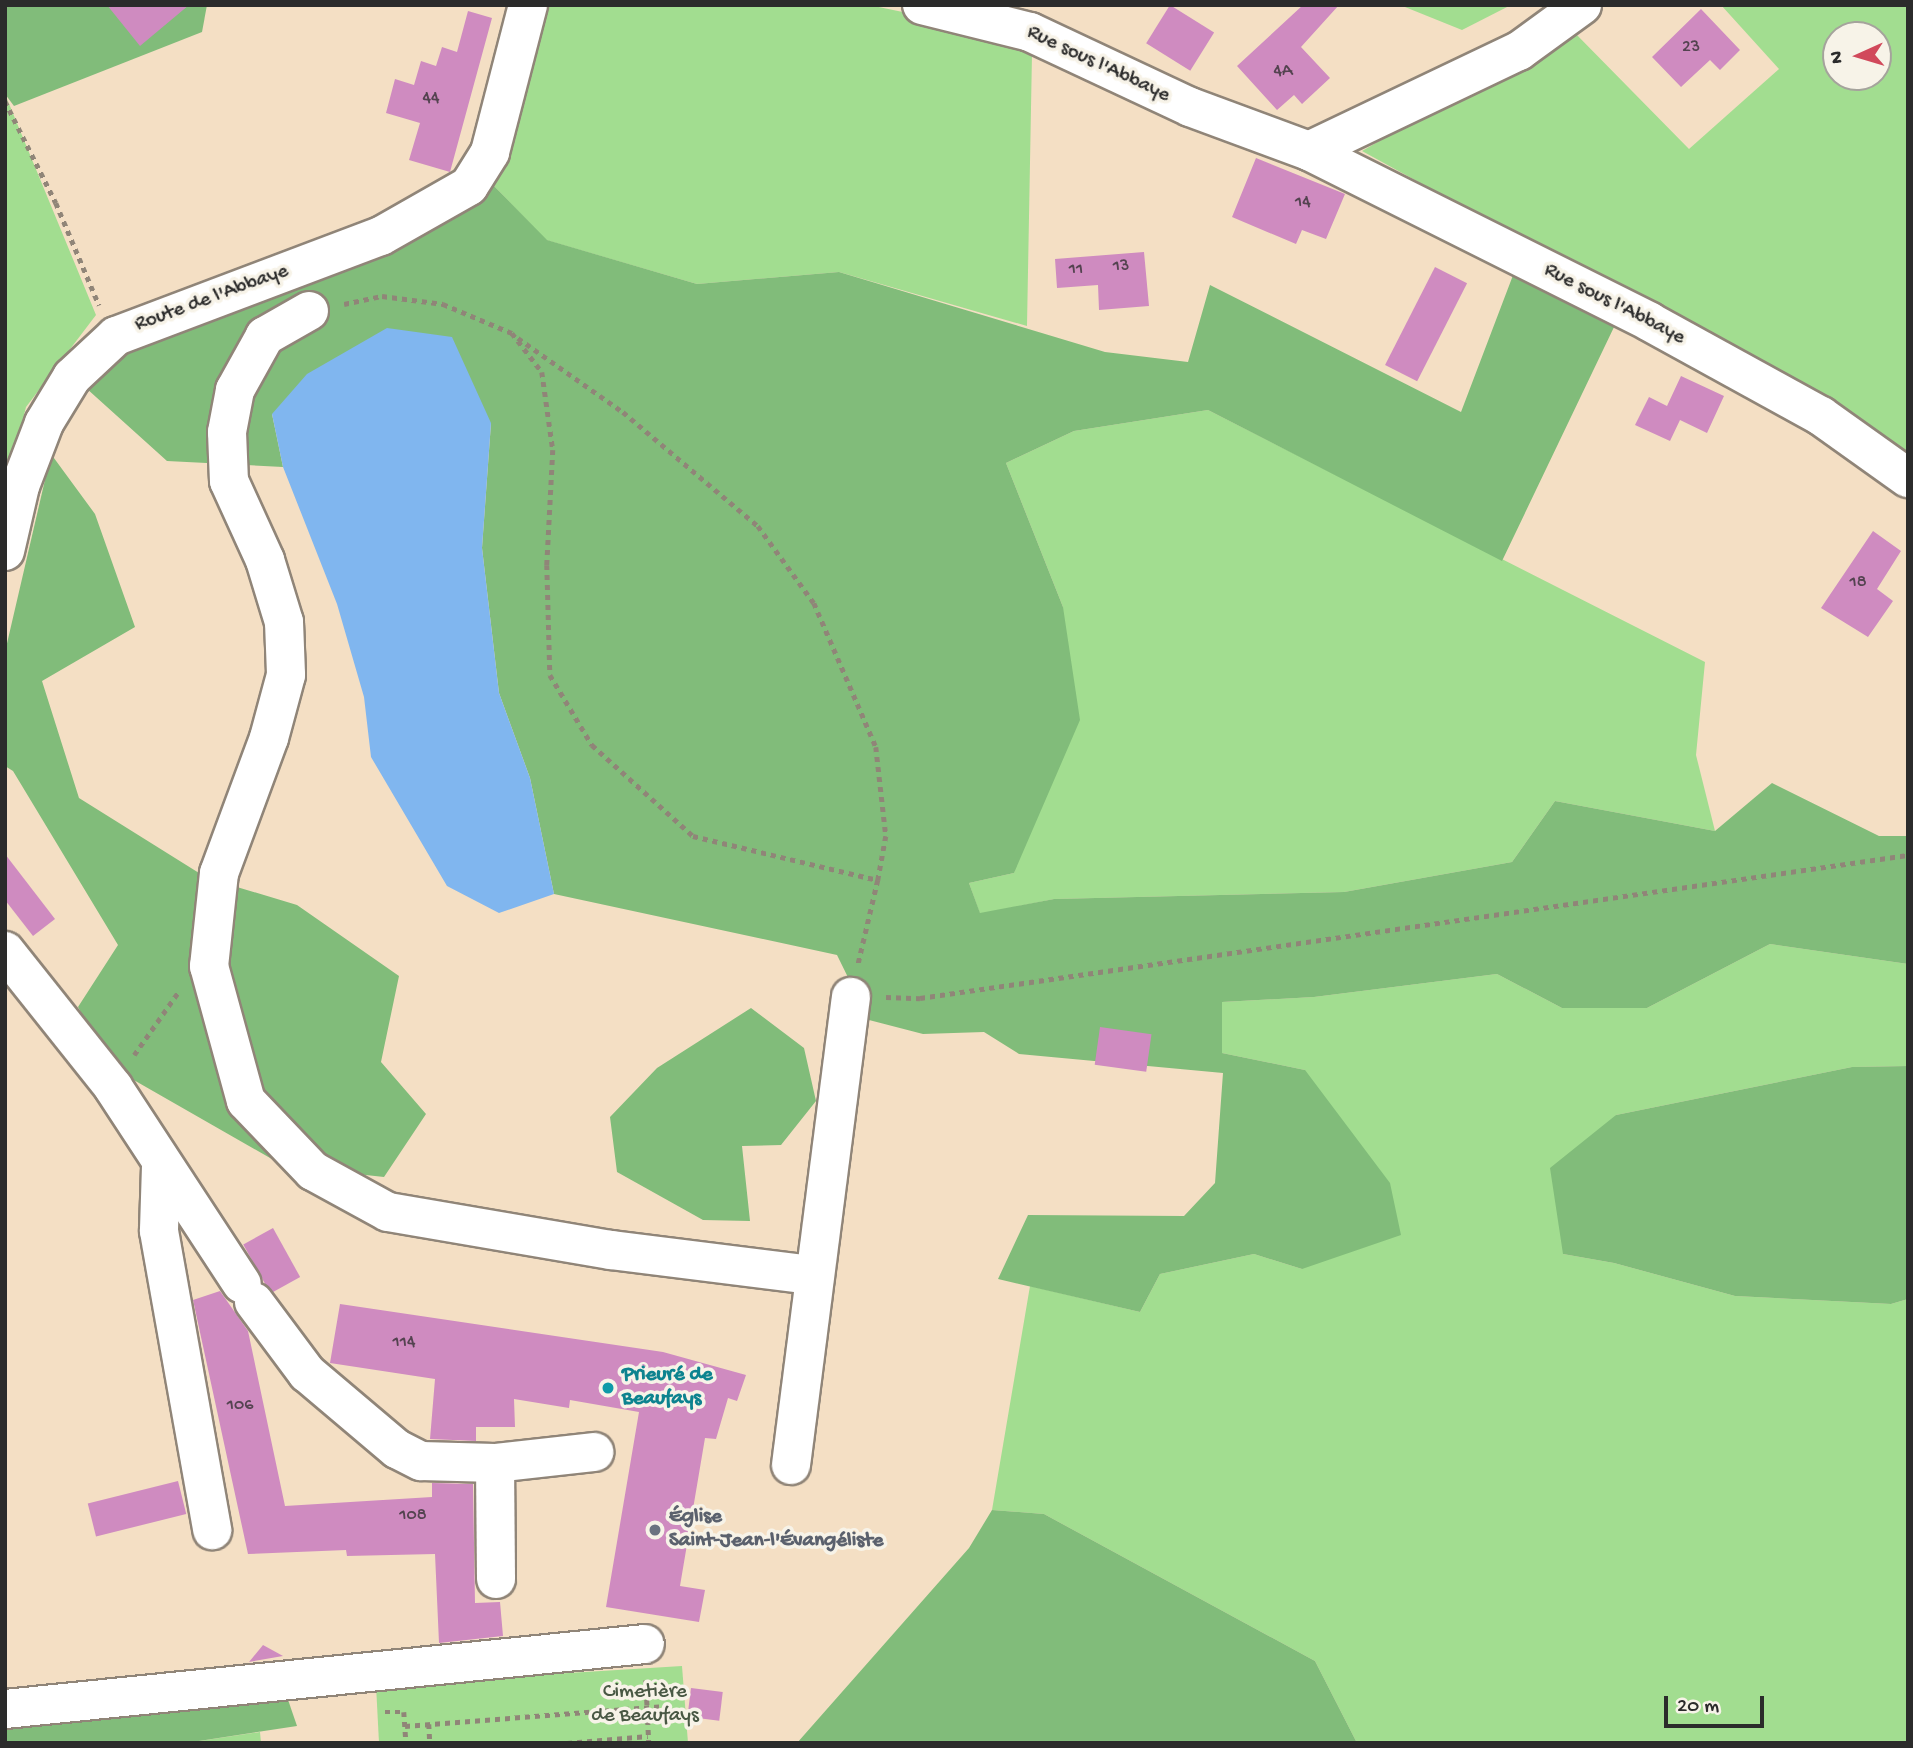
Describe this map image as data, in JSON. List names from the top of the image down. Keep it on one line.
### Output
{"streets":{"street":["Rue sous l'Abbaye","Route de l'Abbaye"]},"parks":["Cimetière de Beaufays"],"places":["Prieuré de Beaufays","Église Saint-Jean-l'Évangéliste"],"house_numbers":["23","4A","44","14","13","11","18","114","106","108"],"scale_bar":"20 m","north":"left"}
